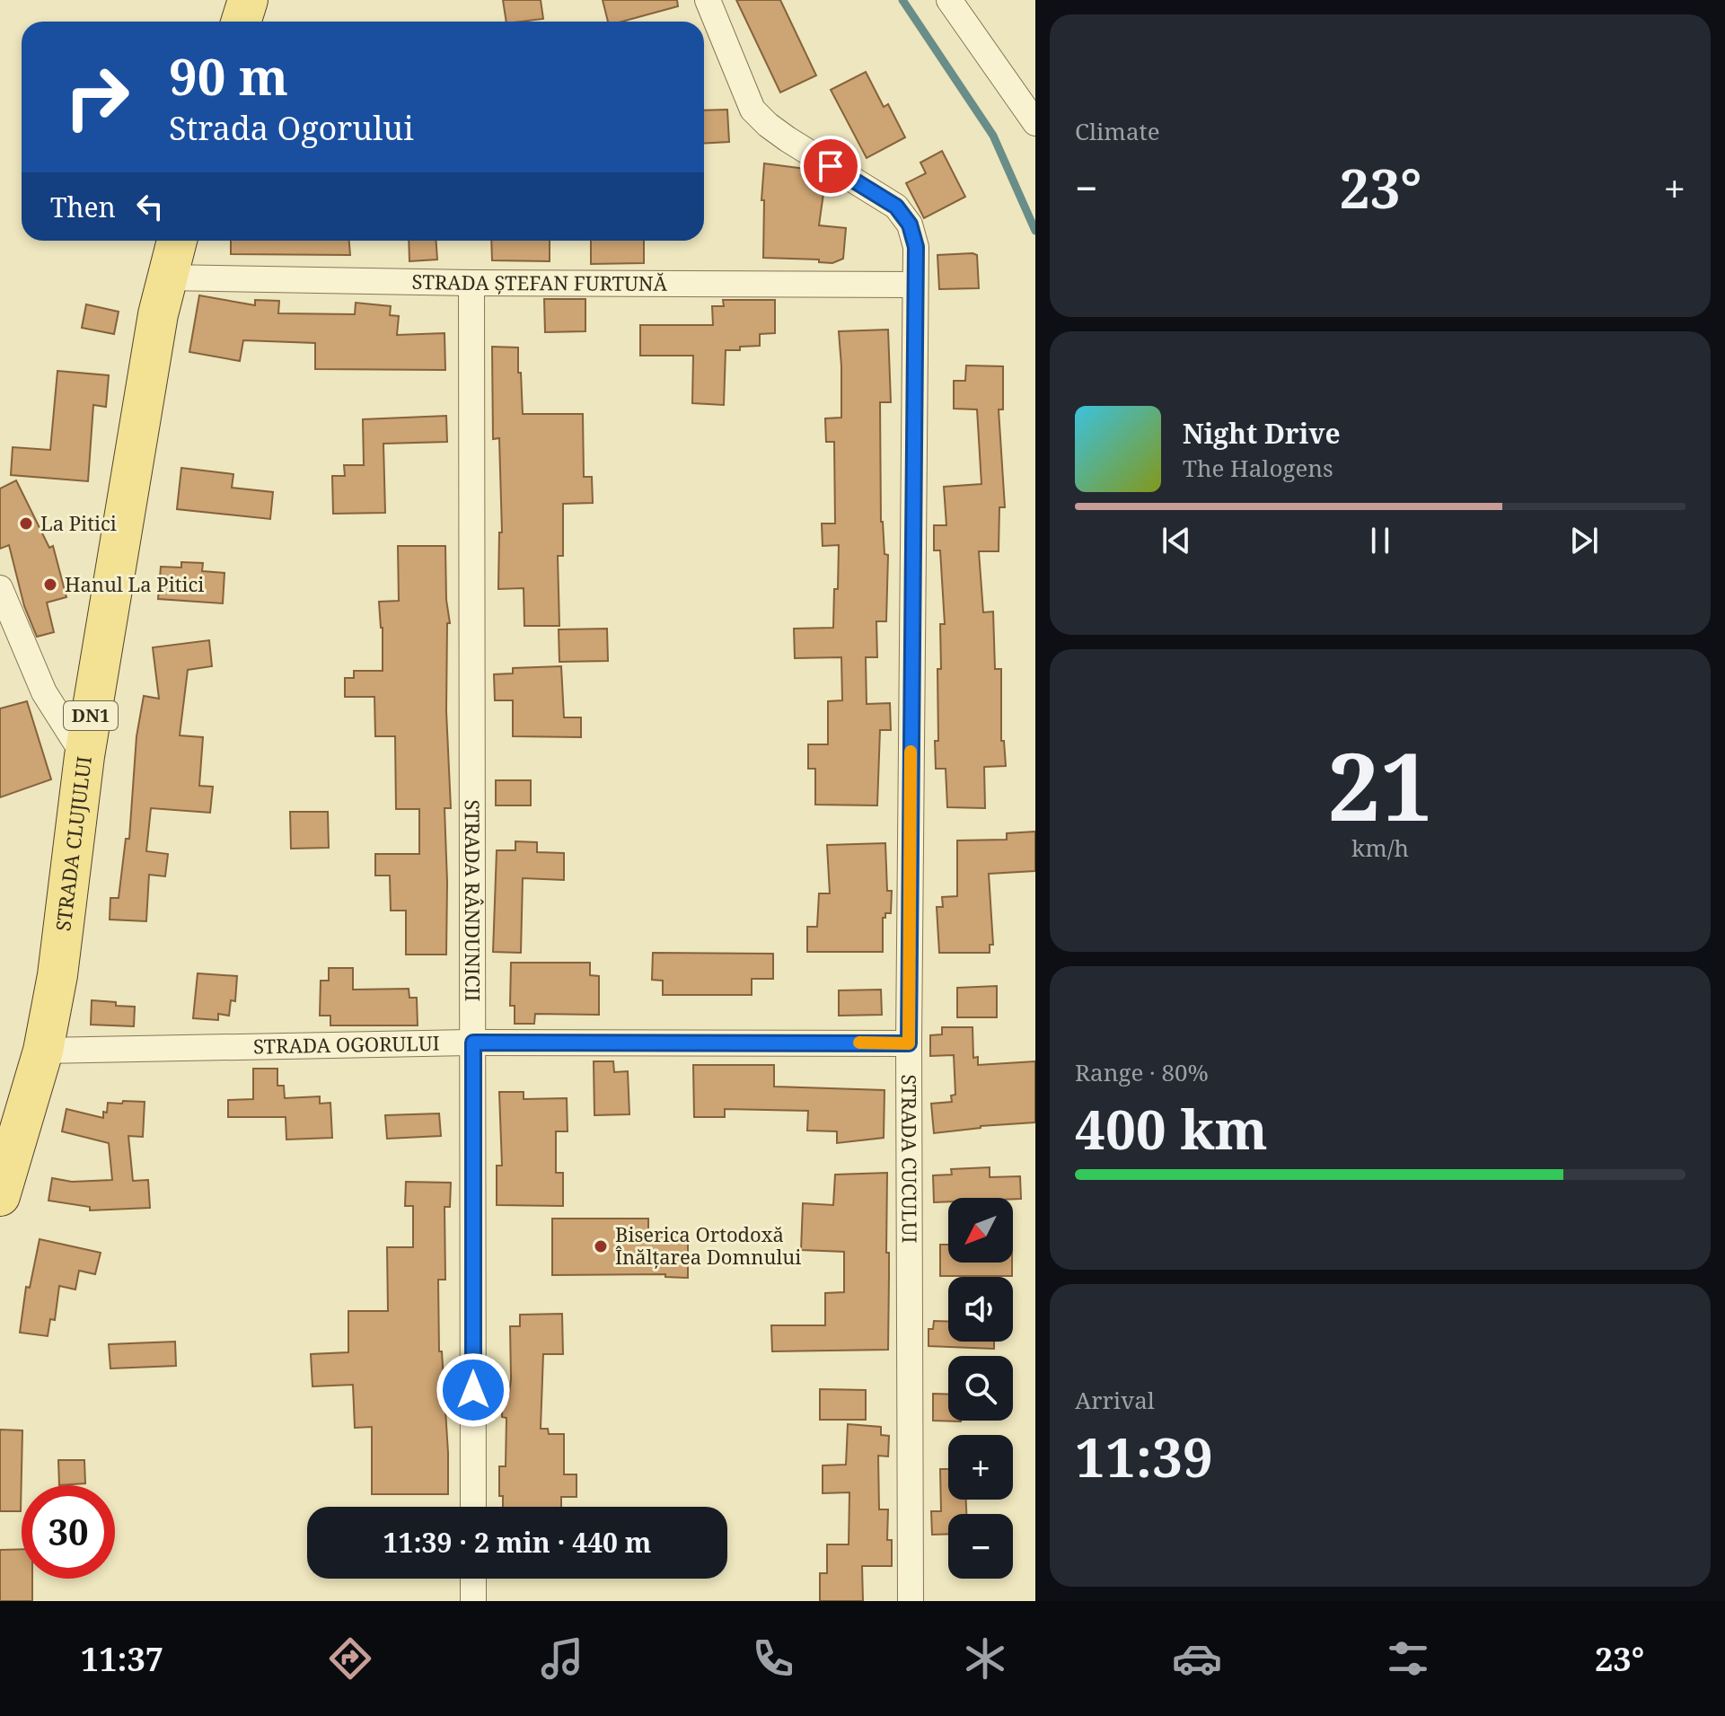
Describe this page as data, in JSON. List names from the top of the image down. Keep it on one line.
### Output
{"streets":{"main road":["DN1","STRADA CLUJULUI"],"street":["STRADA ȘTEFAN FURTUNĂ","STRADA RÂNDUNICII","STRADA OGORULUI","STRADA CUCULUI"]},"crossings":[["STRADA ȘTEFAN FURTUNĂ","STRADA CLUJULUI"],["STRADA ȘTEFAN FURTUNĂ","STRADA RÂNDUNICII"],["STRADA ȘTEFAN FURTUNĂ","STRADA CUCULUI"],["STRADA CLUJULUI","STRADA OGORULUI"],["STRADA RÂNDUNICII","STRADA OGORULUI"],["STRADA OGORULUI","STRADA CUCULUI"]],"places":["La Pitici","Hanul La Pitici","Biserica Ortodoxă Înălțarea Domnului"],"north":"bottom left","page":{"tile":["Climate",["21","km/h"],["Range · 80%","400 km"],["Arrival","11:39"]],"turn":["90 m","Strada Ogorului"],"heat":["−","23°","+"],"then":"Then","song":["Night Drive","The Halogens"],"map_buttons":["+","−"],"limit":"30","trip":"11:39 · 2 min · 440 m","tabs":["11:37","23°"]}}
